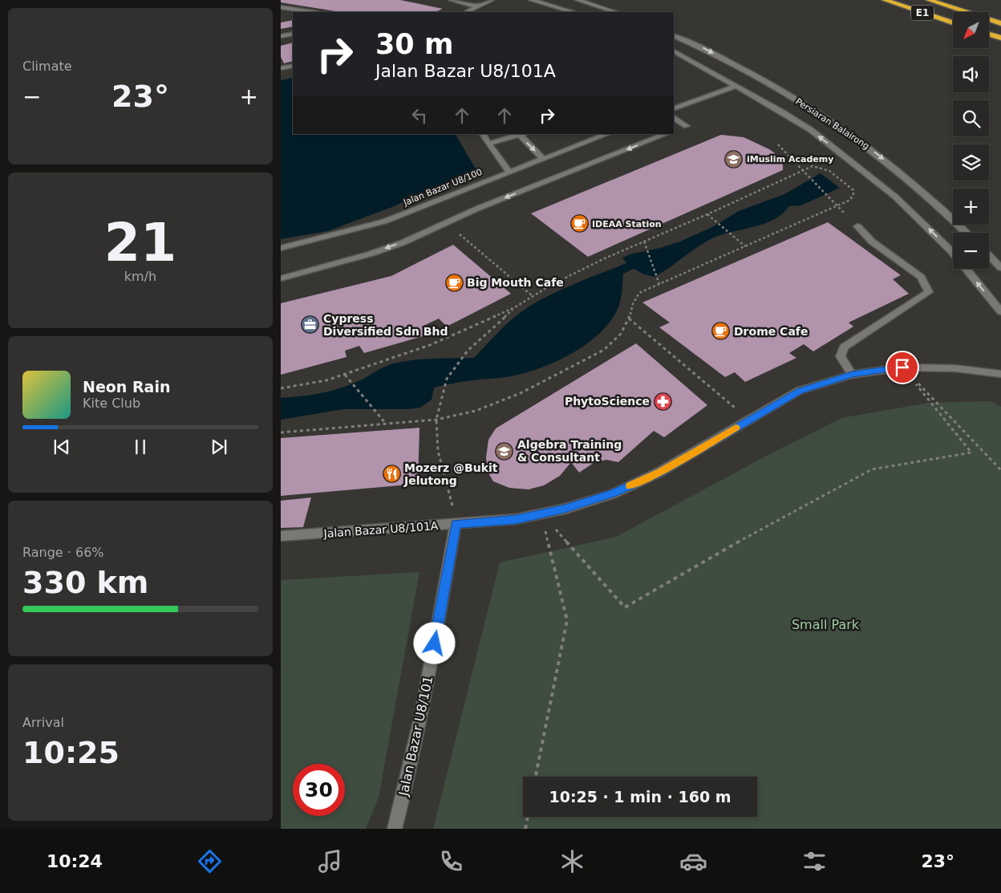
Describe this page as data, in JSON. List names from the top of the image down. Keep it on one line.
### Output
{"streets":{"highway":["E1"],"street":["Persiaran Balairong","Jalan Bazar U8/100","Jalan Bazar U8/101A","Jalan Bazar U8/101"]},"crossings":[["Jalan Bazar U8/101A","Jalan Bazar U8/101"]],"parks":["Small Park"],"places":{"school or university":["iMuslim Academy","Algebra Training & Consultant"],"cafe":["IDEAA Station","Big Mouth Cafe","Drome Cafe"],"office":["Cypress Diversified Sdn Bhd"],"pharmacy":["PhytoScience"],"restaurant":["Mozerz @Bukit Jelutong"]},"north":"bottom left","page":{"tile":["Climate",["21","km/h"],["Range · 66%","330 km"],["Arrival","10:25"]],"map_buttons":["+","−"],"turn":["30 m","Jalan Bazar U8/101A"],"heat":["−","23°","+"],"song":["Neon Rain","Kite Club"],"limit":"30","trip":"10:25 · 1 min · 160 m","tabs":["10:24","23°"]}}
